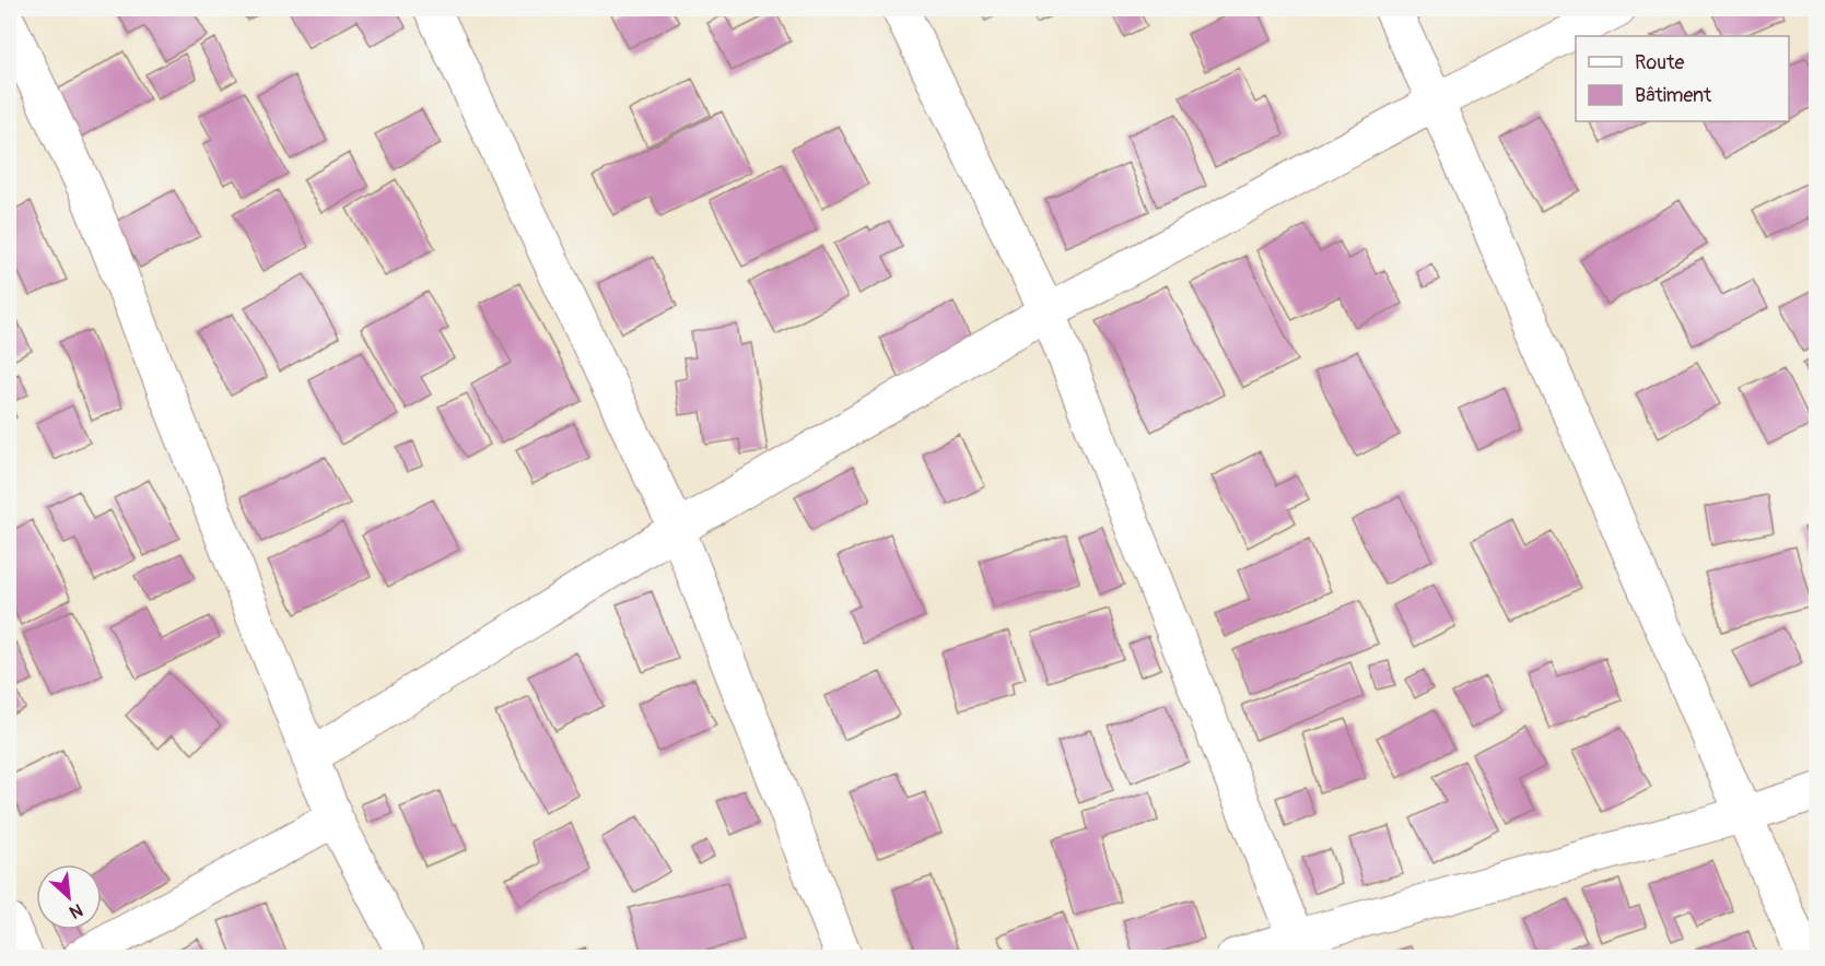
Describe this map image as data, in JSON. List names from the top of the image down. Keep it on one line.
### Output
{"legend":["Route","Bâtiment"],"north":"bottom right"}
